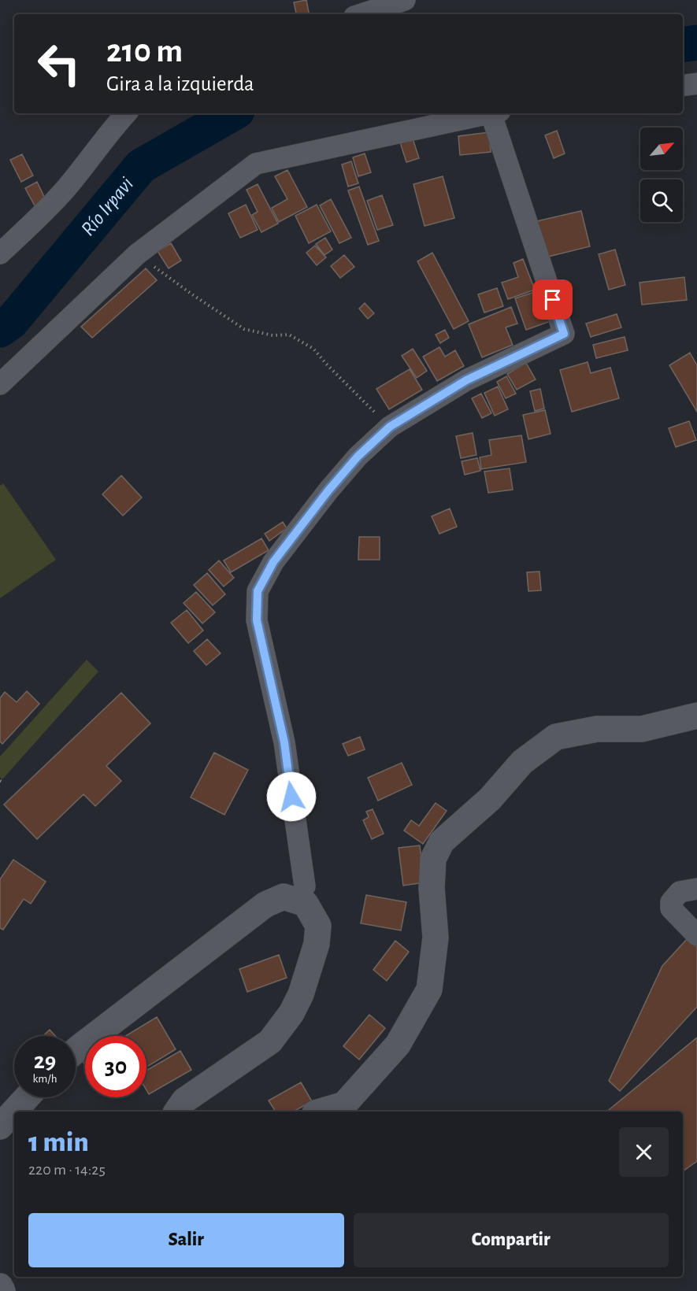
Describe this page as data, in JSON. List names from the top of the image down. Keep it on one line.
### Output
{"water":["Río Irpavi"],"north":"top right","page":{"turn":["210 m","Gira a la izquierda"],"speed":"29 km/h","limit":"30","heading":["1 min","220 m · 14:25"],"buttons":["Salir","Compartir"]}}
